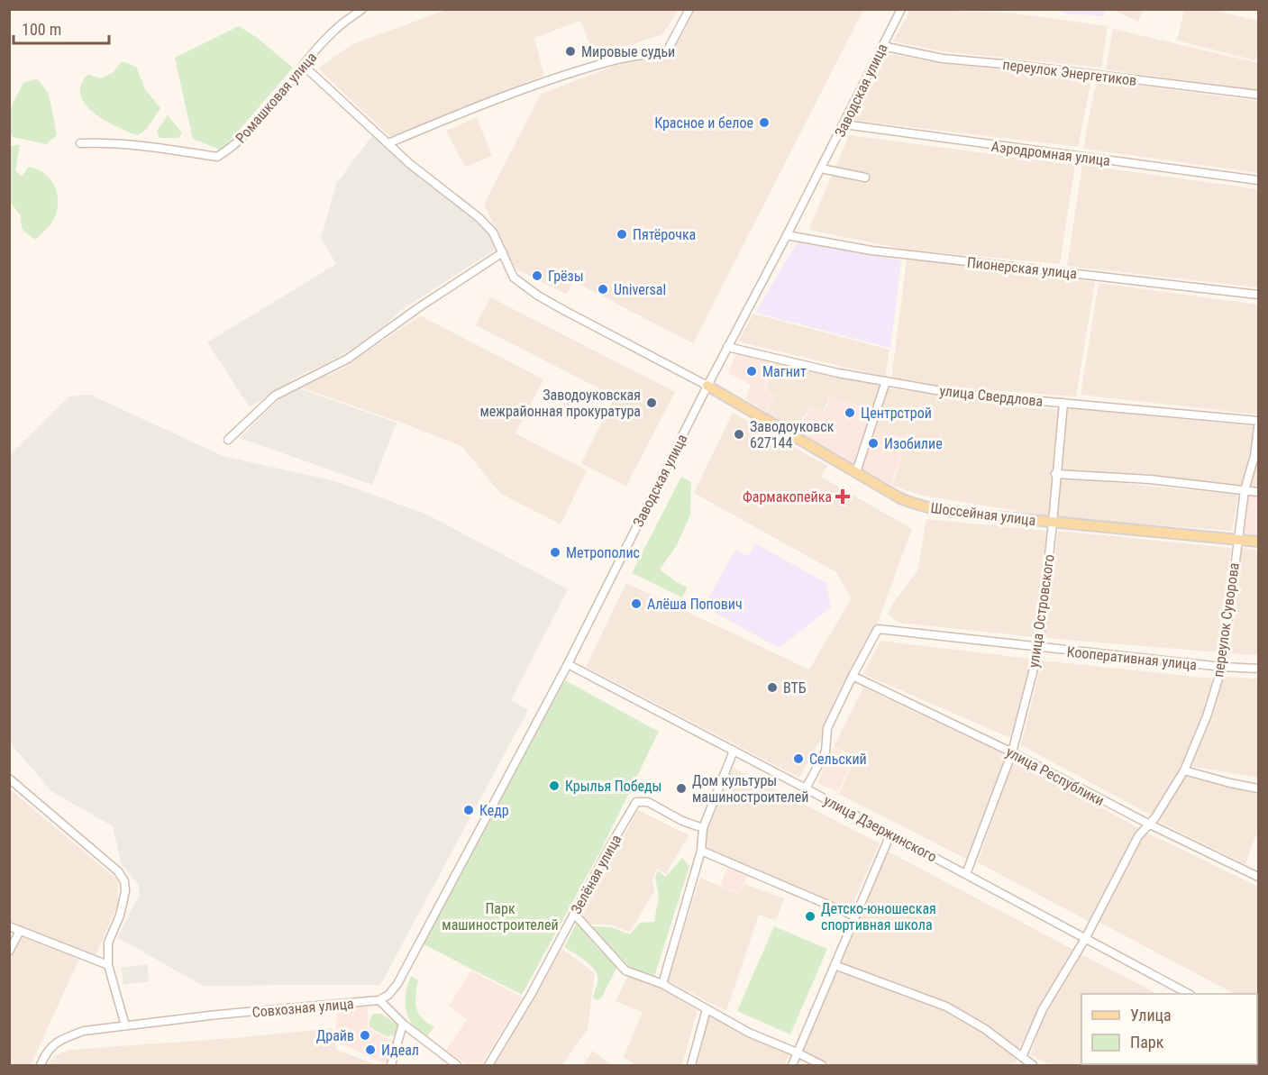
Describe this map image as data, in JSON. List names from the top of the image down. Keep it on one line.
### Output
{"streets":{"main road":["Шоссейная улица"],"street":["переулок Энергетиков","Заводская улица","Ромашковая улица","Аэродромная улица","Пионерская улица","улица Свердлова","улица Островского","переулок Суворова","Кооперативная улица","улица Республики","улица Дзержинского","Зелёная улица","Совхозная улица"]},"crossings":[["переулок Энергетиков","Заводская улица"],["Заводская улица","Аэродромная улица"],["Заводская улица","Пионерская улица"],["Заводская улица","улица Свердлова"],["Заводская улица","Шоссейная улица"],["Заводская улица","улица Дзержинского"],["Заводская улица","Совхозная улица"],["улица Свердлова","улица Островского"],["Шоссейная улица","улица Островского"],["Шоссейная улица","переулок Суворова"],["улица Островского","Кооперативная улица"],["улица Островского","улица Республики"],["улица Островского","улица Дзержинского"],["переулок Суворова","Кооперативная улица"],["переулок Суворова","улица Республики"],["переулок Суворова","улица Дзержинского"],["Кооперативная улица","улица Республики"]],"parks":["Парк машиностроителей"],"places":{"other":["Мировые судьи","Красное и белое","Пятёрочка","Грёзы","Universal","Магнит","Заводоуковская межрайонная прокуратура","Центрстрой","Заводоуковск 627144","Изобилие","Метрополис","Алёша Попович","ВТБ","Сельский","Крылья Победы","Дом культуры машиностроителей","Кедр","Детско-юношеская спортивная школа","Драйв","Идеал"],"health":["Фармакопейка"]},"legend":["Улица","Парк"],"scale_bar":"100 m"}
